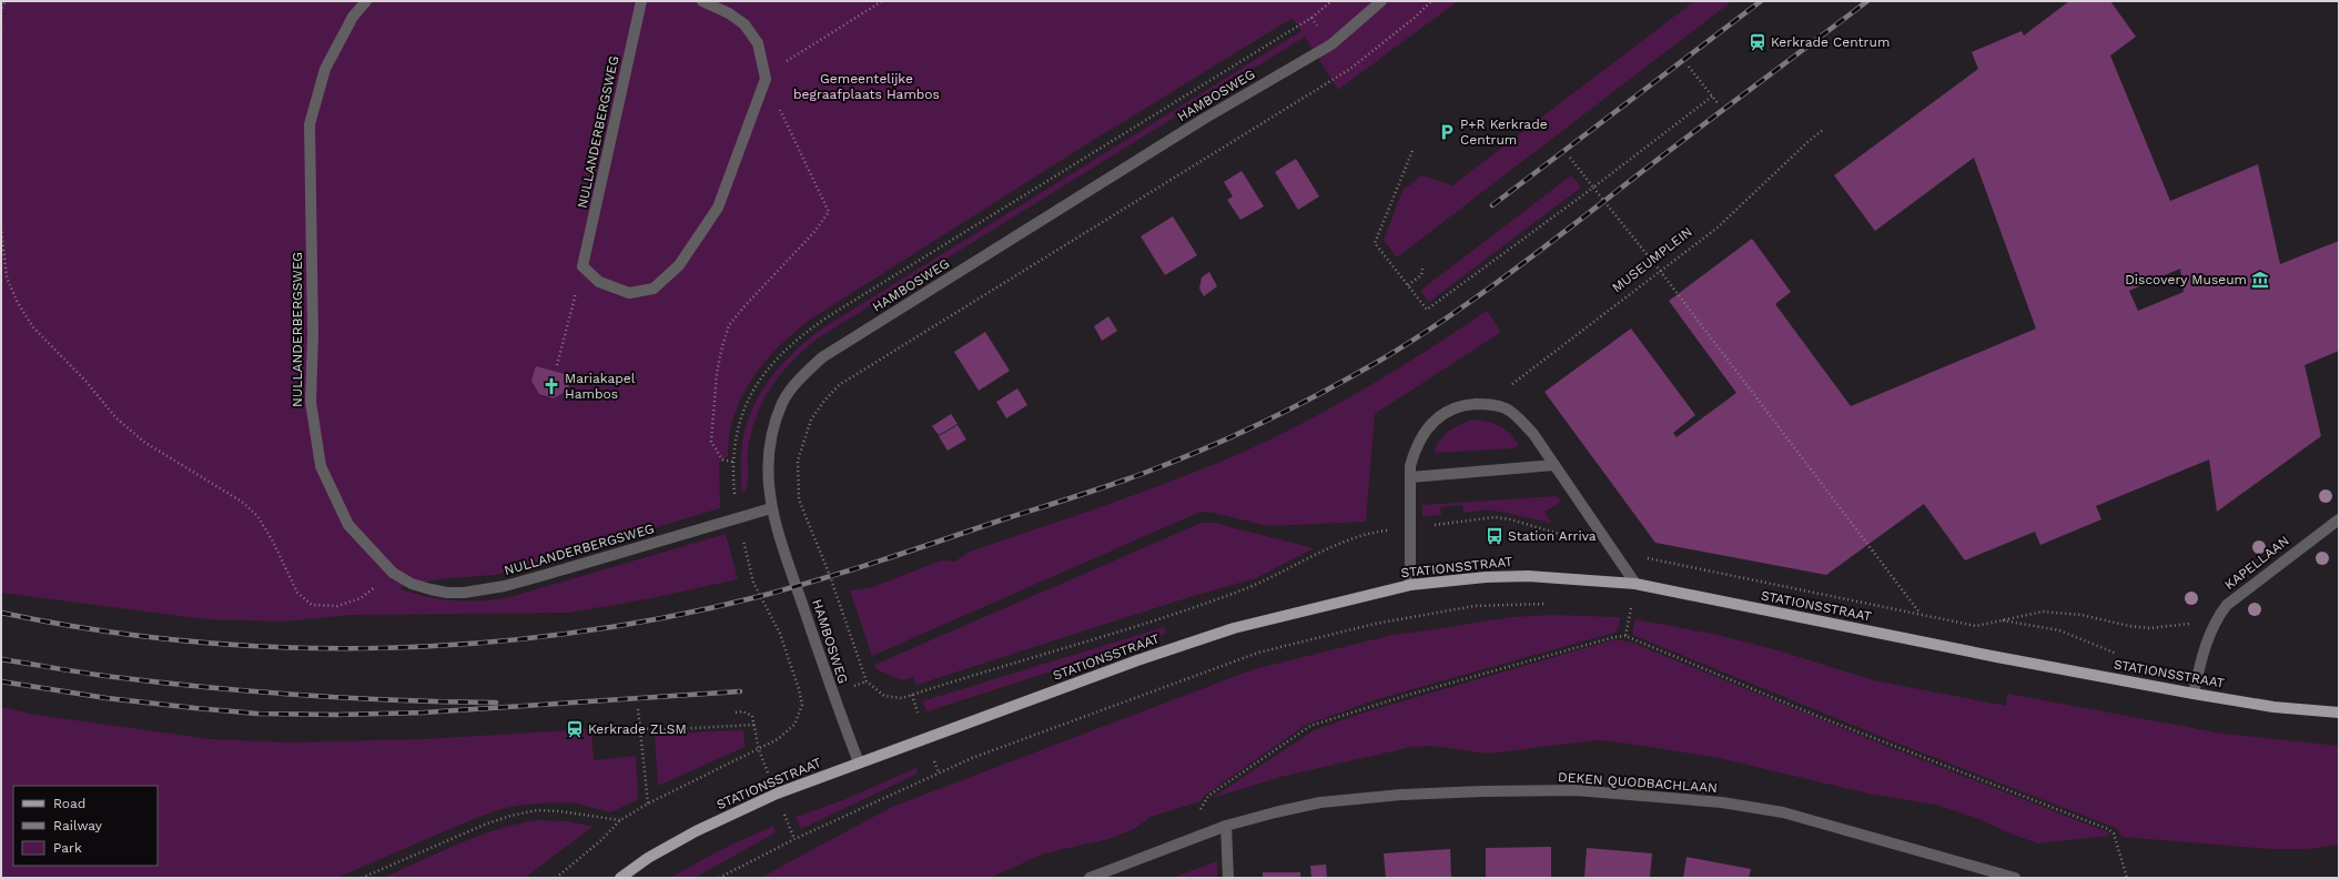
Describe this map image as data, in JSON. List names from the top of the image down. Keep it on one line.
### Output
{"streets":{"main road":["STATIONSSTRAAT"],"street":["HAMBOSWEG","NULLANDERBERGSWEG","KAPELLAAN","DEKEN QUODBACHLAAN"],"path":["MUSEUMPLEIN"]},"crossings":[["HAMBOSWEG","NULLANDERBERGSWEG"],["HAMBOSWEG","STATIONSSTRAAT"],["KAPELLAAN","STATIONSSTRAAT"]],"parks":["Gemeentelijke begraafplaats Hambos"],"places":{"station":["Kerkrade Centrum","Kerkrade ZLSM"],"parking":["P+R Kerkrade Centrum"],"museum":["Discovery Museum"],"church":["Mariakapel Hambos"],"bus stop":["Station Arriva"]},"legend":["Road","Railway","Park"]}
